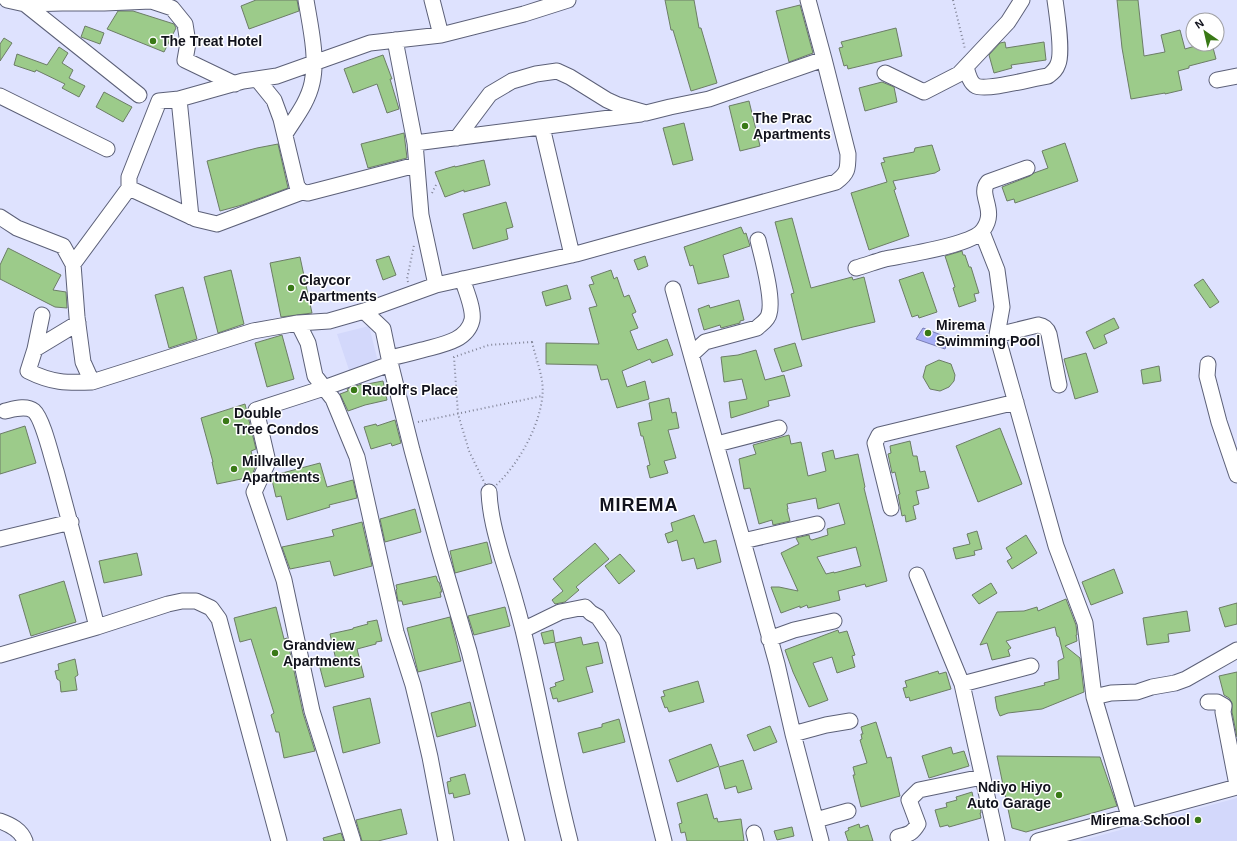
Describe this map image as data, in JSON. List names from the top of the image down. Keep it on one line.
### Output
{"districts":["MIREMA"],"places":["The Treat Hotel","The Prac Apartments","Claycor Apartments","Mirema Swimming Pool","Rudolf's Place","Double Tree Condos","Millvalley Apartments","Grandview Apartments","Ndiyo Hiyo Auto Garage","Mirema School"],"north":"top left"}
